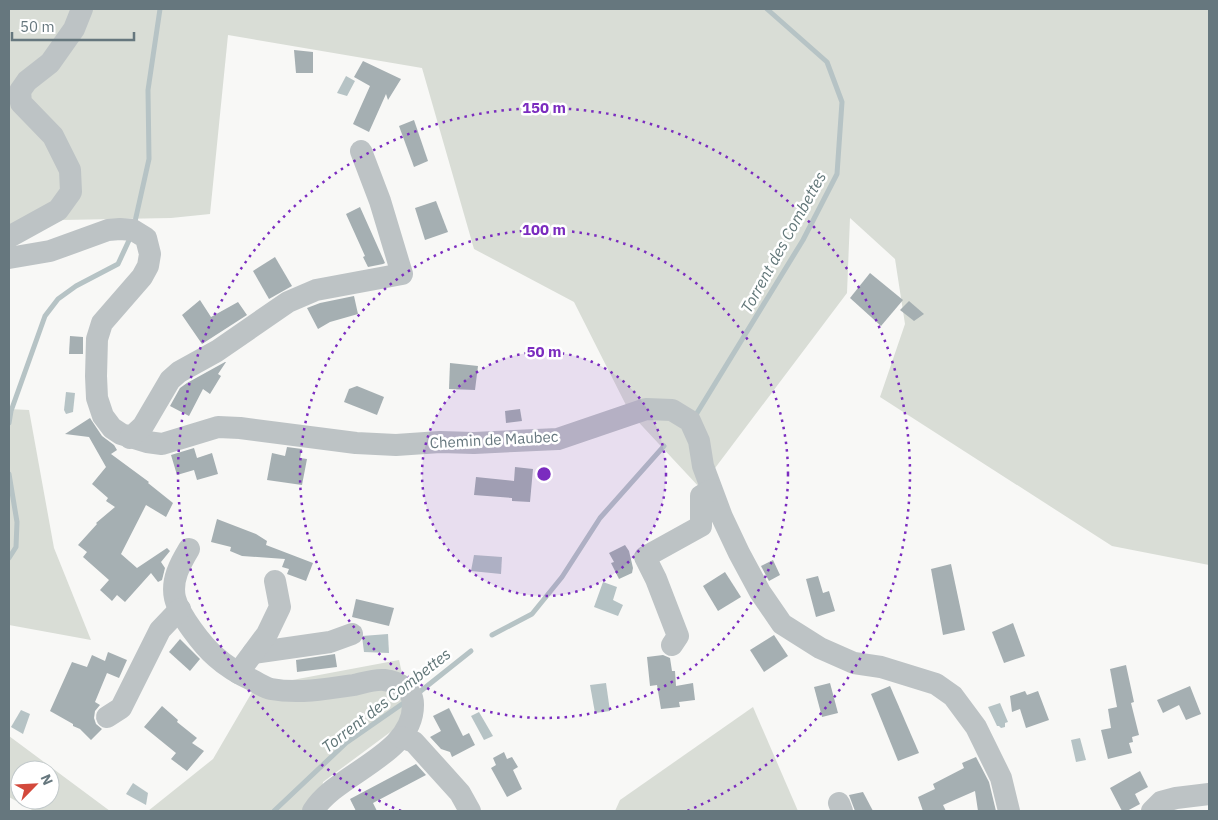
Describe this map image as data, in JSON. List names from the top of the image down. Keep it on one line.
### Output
{"streets":{"street":["Chemin de Maubec"]},"water":["Torrent des Combettes"],"scale_bar":"50 m","north":"top right","rings":["150 m","100 m","50 m"]}
